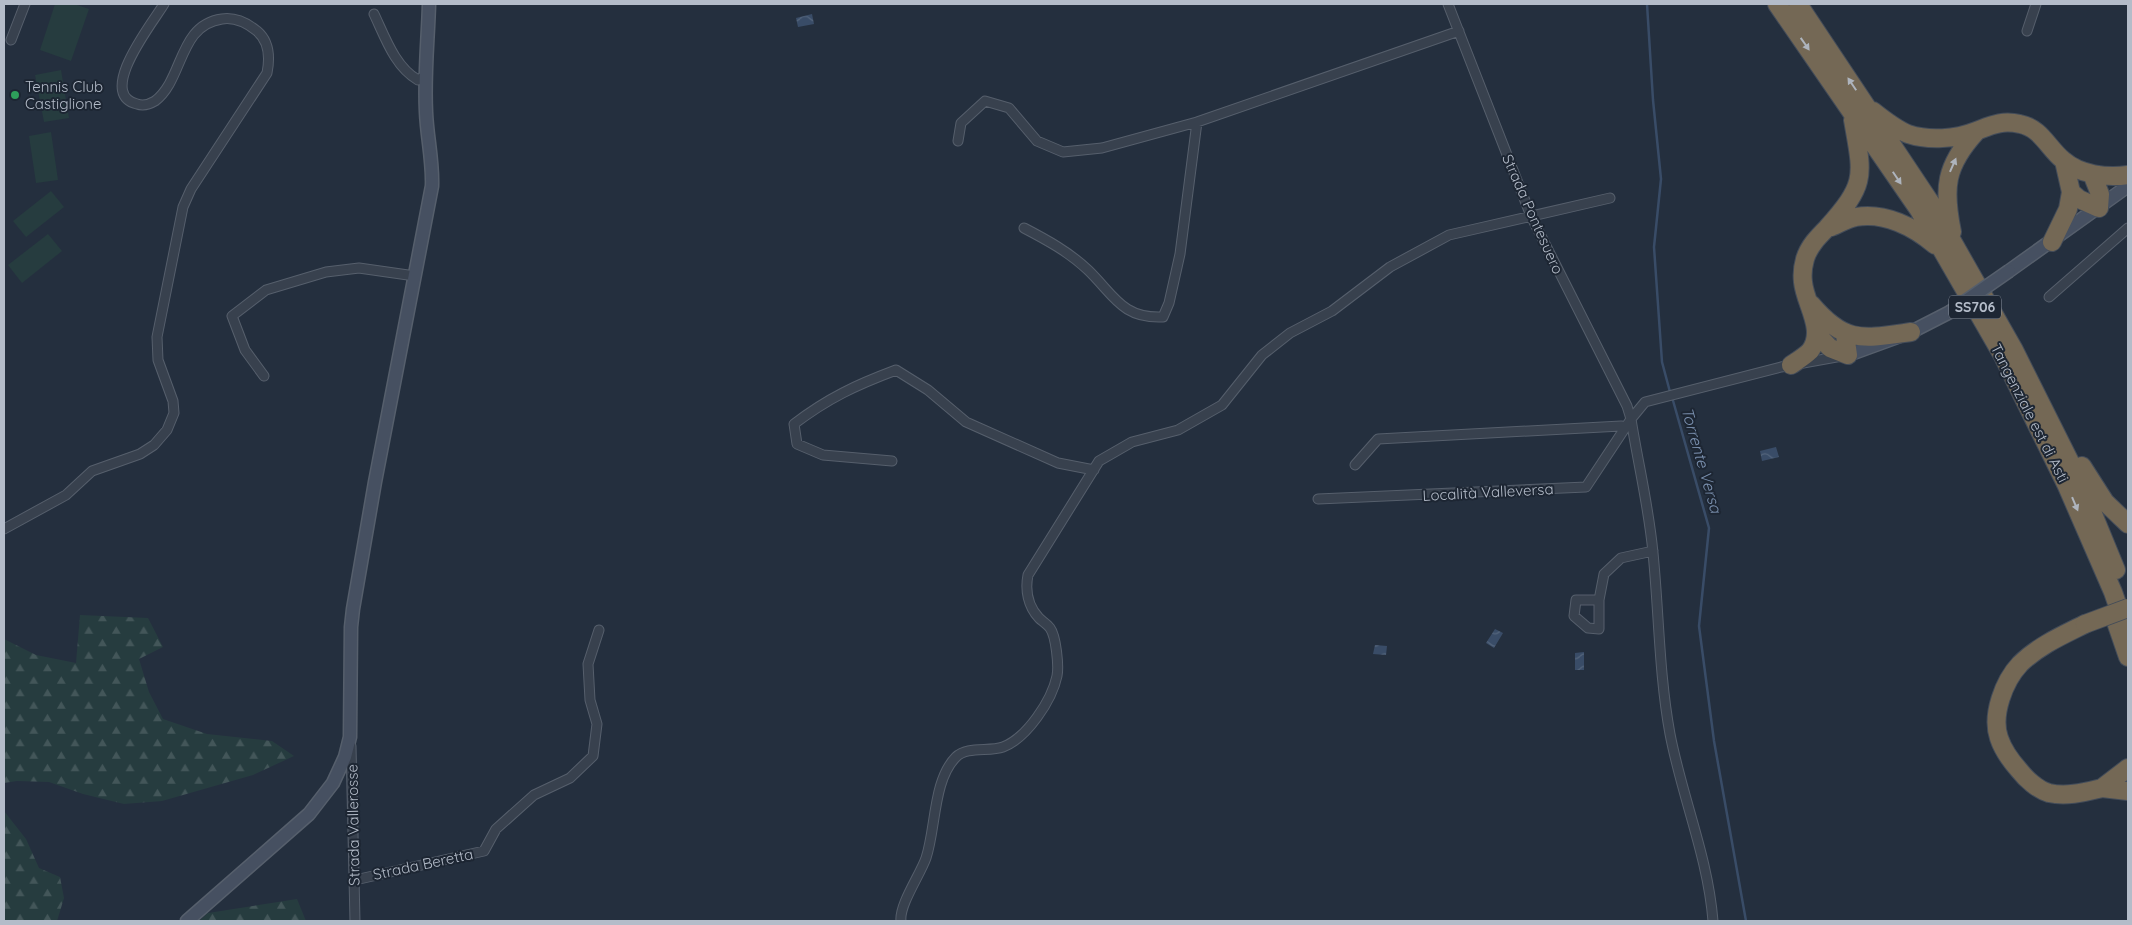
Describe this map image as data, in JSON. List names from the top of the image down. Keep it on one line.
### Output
{"streets":{"highway":["SS706","Tangenziale est di Asti"],"street":["Strada Pontesuero","Località Valleversa","Strada Vallerosse","Strada Beretta"]},"crossings":[["Strada Pontesuero","Località Valleversa"],["Strada Vallerosse","Strada Beretta"]],"water":["Torrente Versa"],"places":["Tennis Club Castiglione"]}
